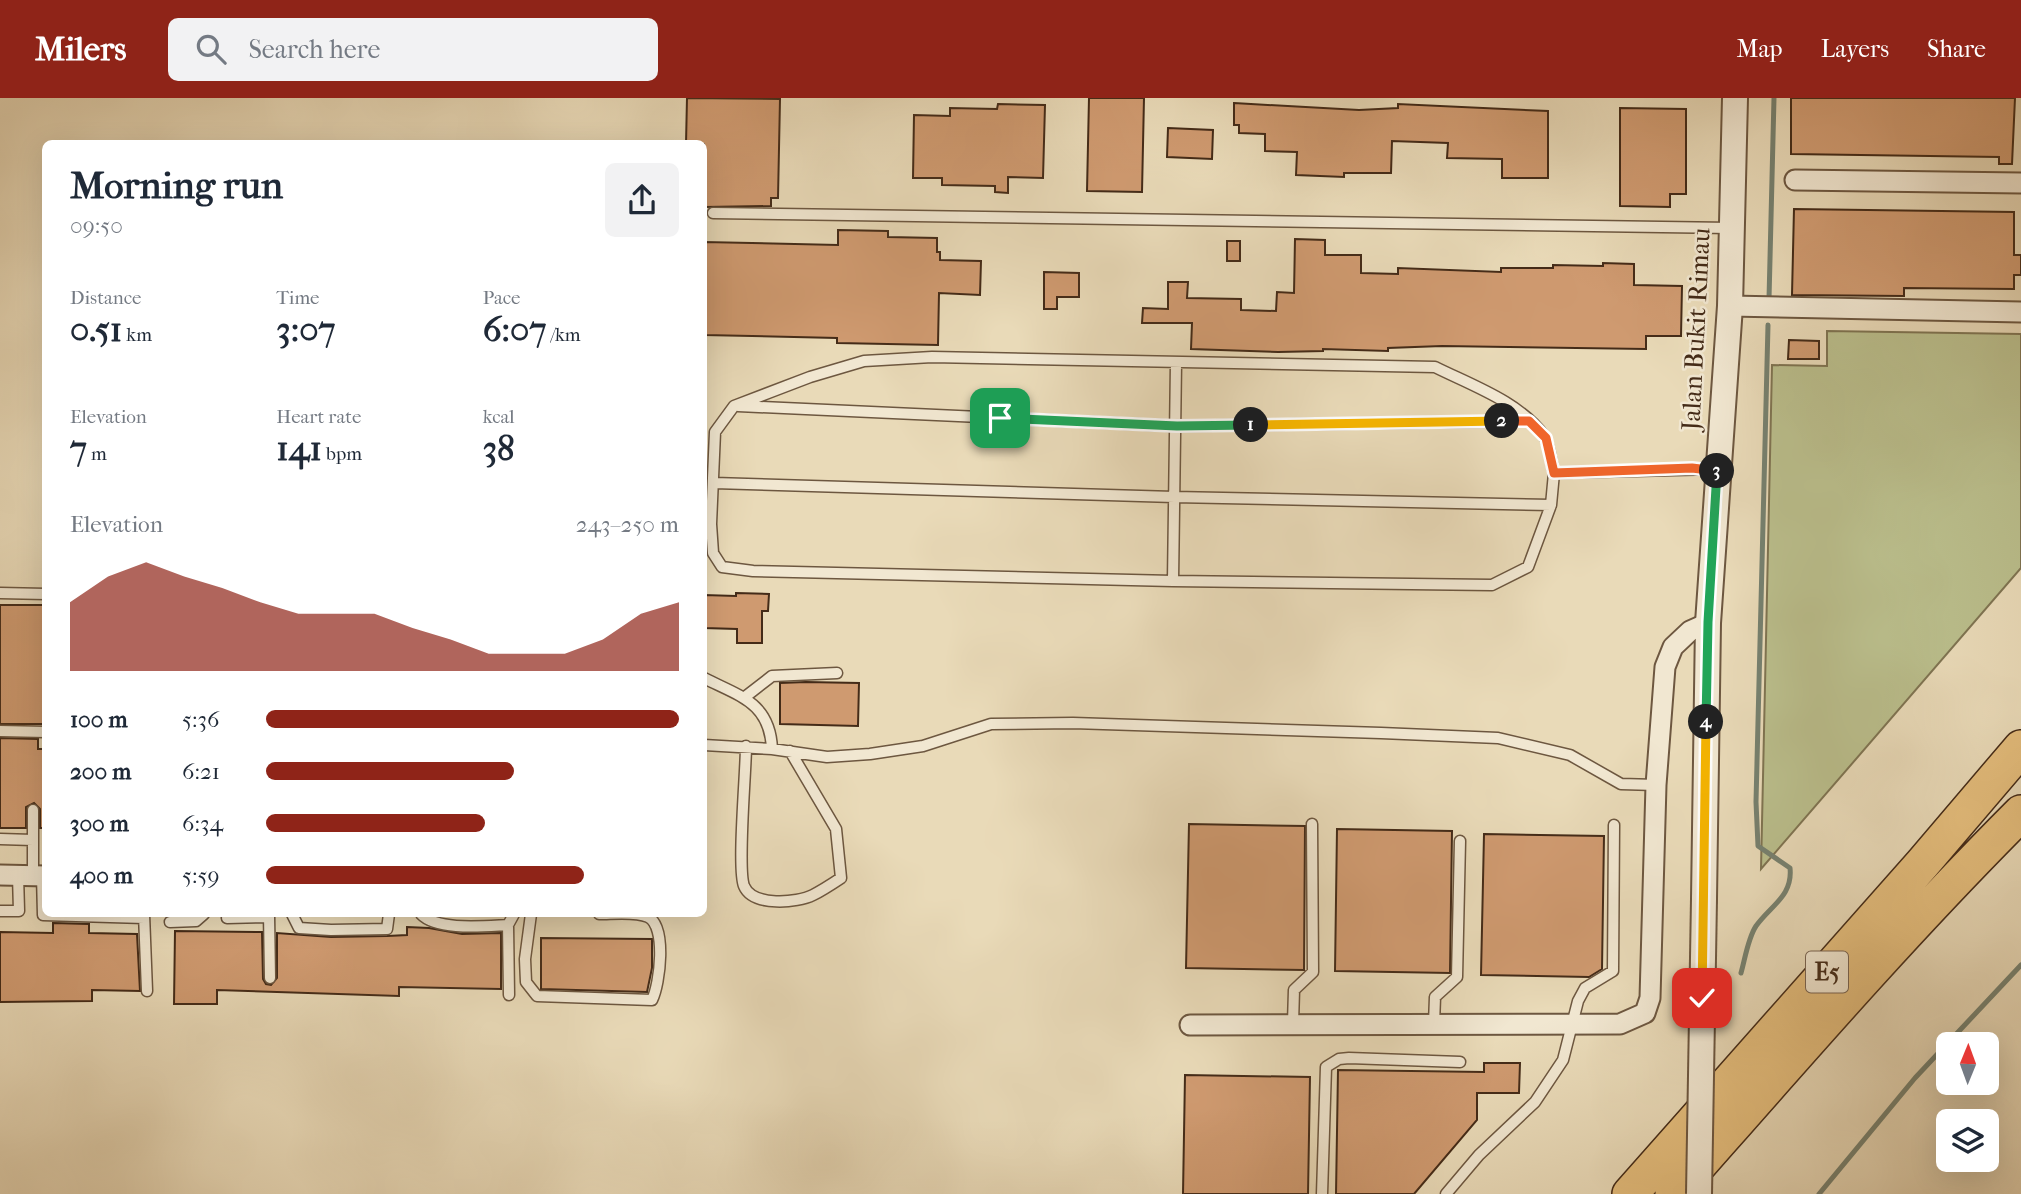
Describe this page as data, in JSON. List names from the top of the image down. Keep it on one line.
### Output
{"streets":{"highway":["E5"],"street":["Jalan Bukit Rimau"]},"north":"top","page":{"header":"Milers","search":"Search here","nav":["Map","Layers","Share"],"heading":["Morning run","09:50"],"stats":[["Distance","0.51 km"],["Time","3:07"],["Pace","6:07 /km"],["Elevation","7 m"],["Heart rate","141 bpm"],["kcal","38"]],"pins":["2","1","3","4"],"chart":["Elevation","243–250 m"],"list":[{"name":"100 m","note":"5:36"},{"name":"200 m","note":"6:21"},{"name":"300 m","note":"6:34"},{"name":"400 m","note":"5:59"}]}}
